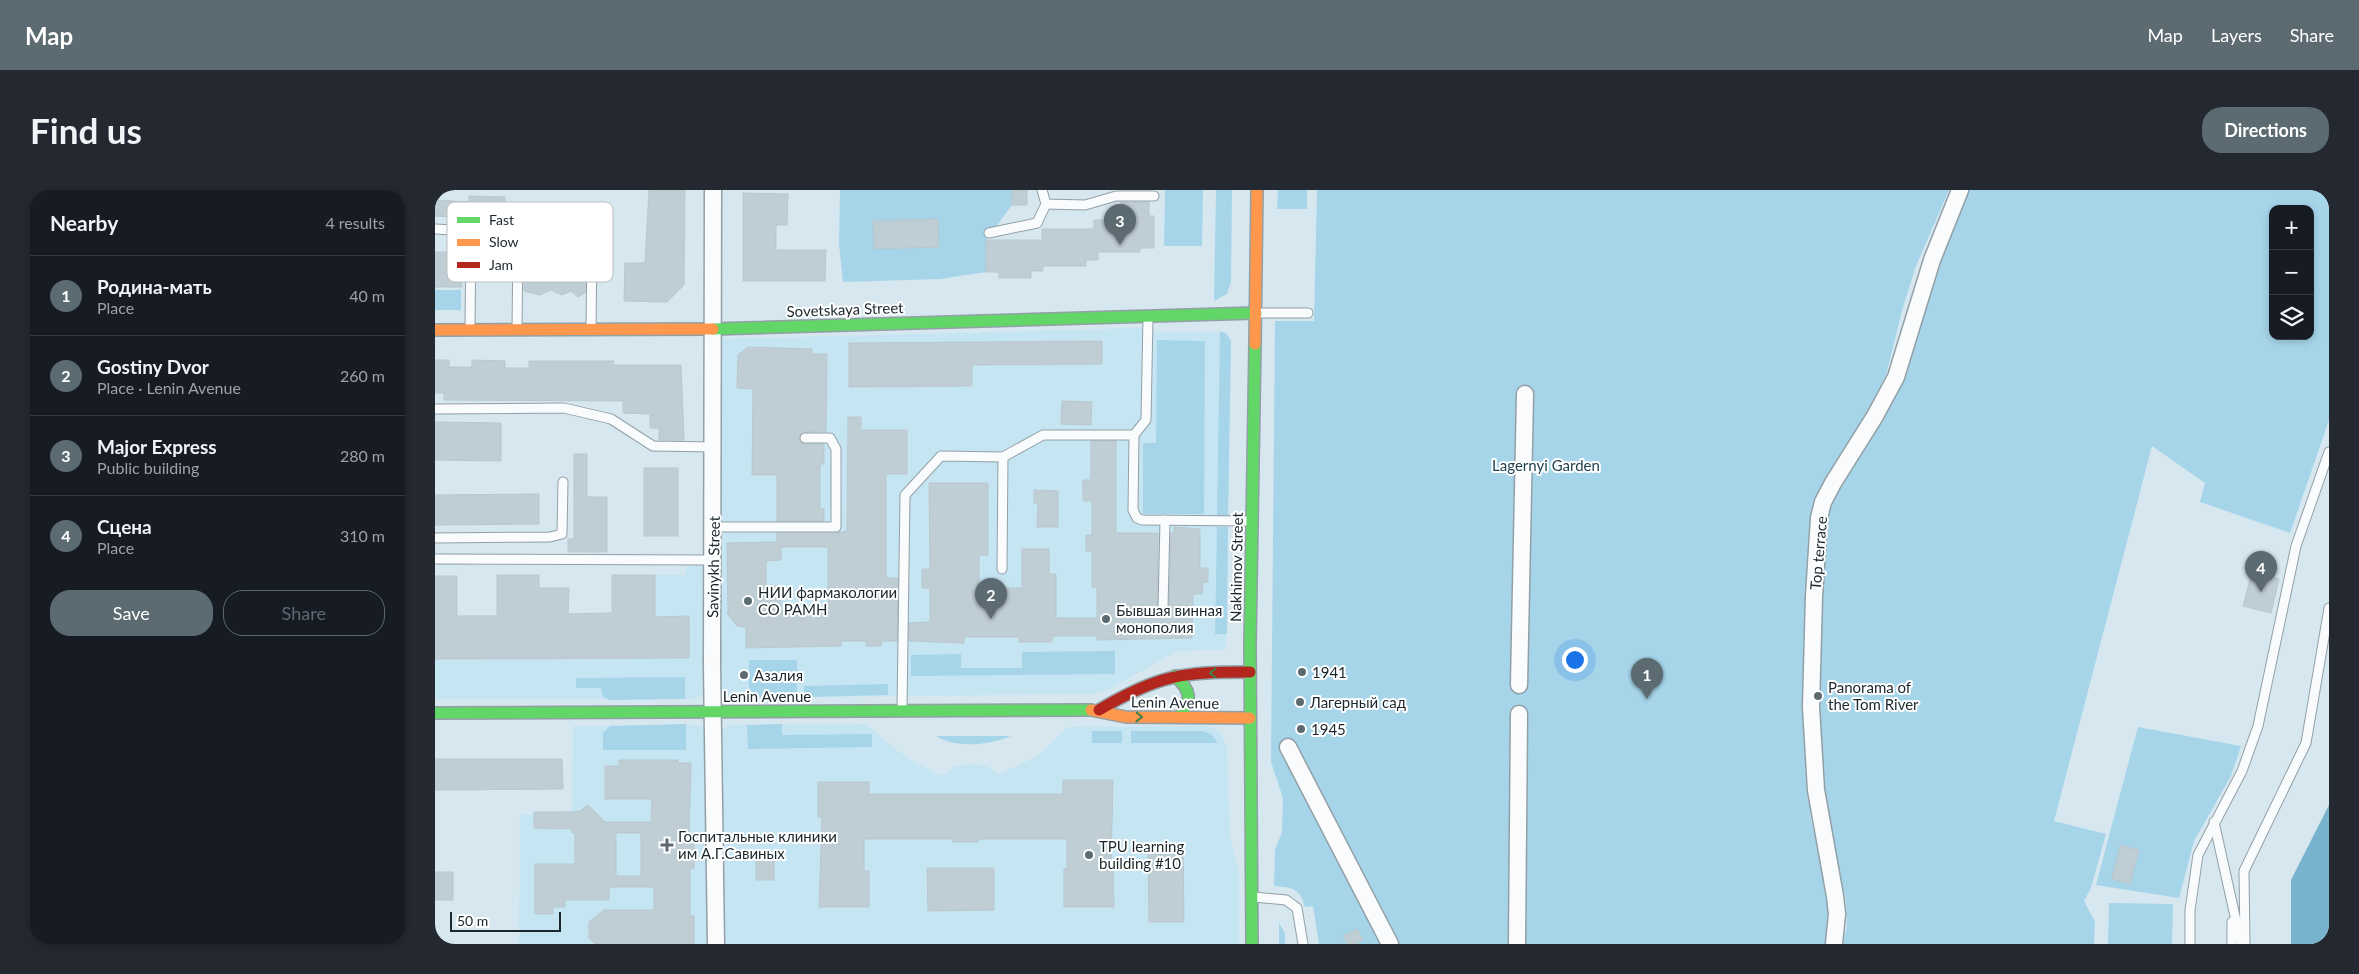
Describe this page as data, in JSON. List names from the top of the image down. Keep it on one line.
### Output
{"streets":{"main road":["Sovetskaya Street","Nakhimov Street","Lenin Avenue"],"street":["Top terrace","Savinykh Street"]},"crossings":[["Sovetskaya Street","Savinykh Street"],["Sovetskaya Street","Nakhimov Street"],["Savinykh Street","Lenin Avenue"],["Nakhimov Street","Lenin Avenue"]],"parks":["Lagernyi Garden"],"places":{"other":["НИИ фармакологии СО РАМН","Бывшая винная монополия","1941","Азалия","Panorama of the Tom River","Лагерный сад","1945","TPU learning building #10"],"health":["Госпитальные клиники им А.Г.Савиных"]},"legend":["Fast","Slow","Jam"],"scale_bar":"50 m","page":{"header":"Map","nav":["Map","Layers","Share"],"buttons":["Directions",["Save","Share"]],"title":"Find us","heading":["Nearby","4 results"],"pins":["3","4","2","1"],"map_buttons":["+","−"],"list":[{"mark":"1","name":"Родина-мать","note":"Place","value":"40 m"},{"mark":"2","name":"Gostiny Dvor","note":"Place · Lenin Avenue","value":"260 m"},{"mark":"3","name":"Major Express","note":"Public building","value":"280 m"},{"mark":"4","name":"Сцена","note":"Place","value":"310 m"}],"scale":"50 m"}}
